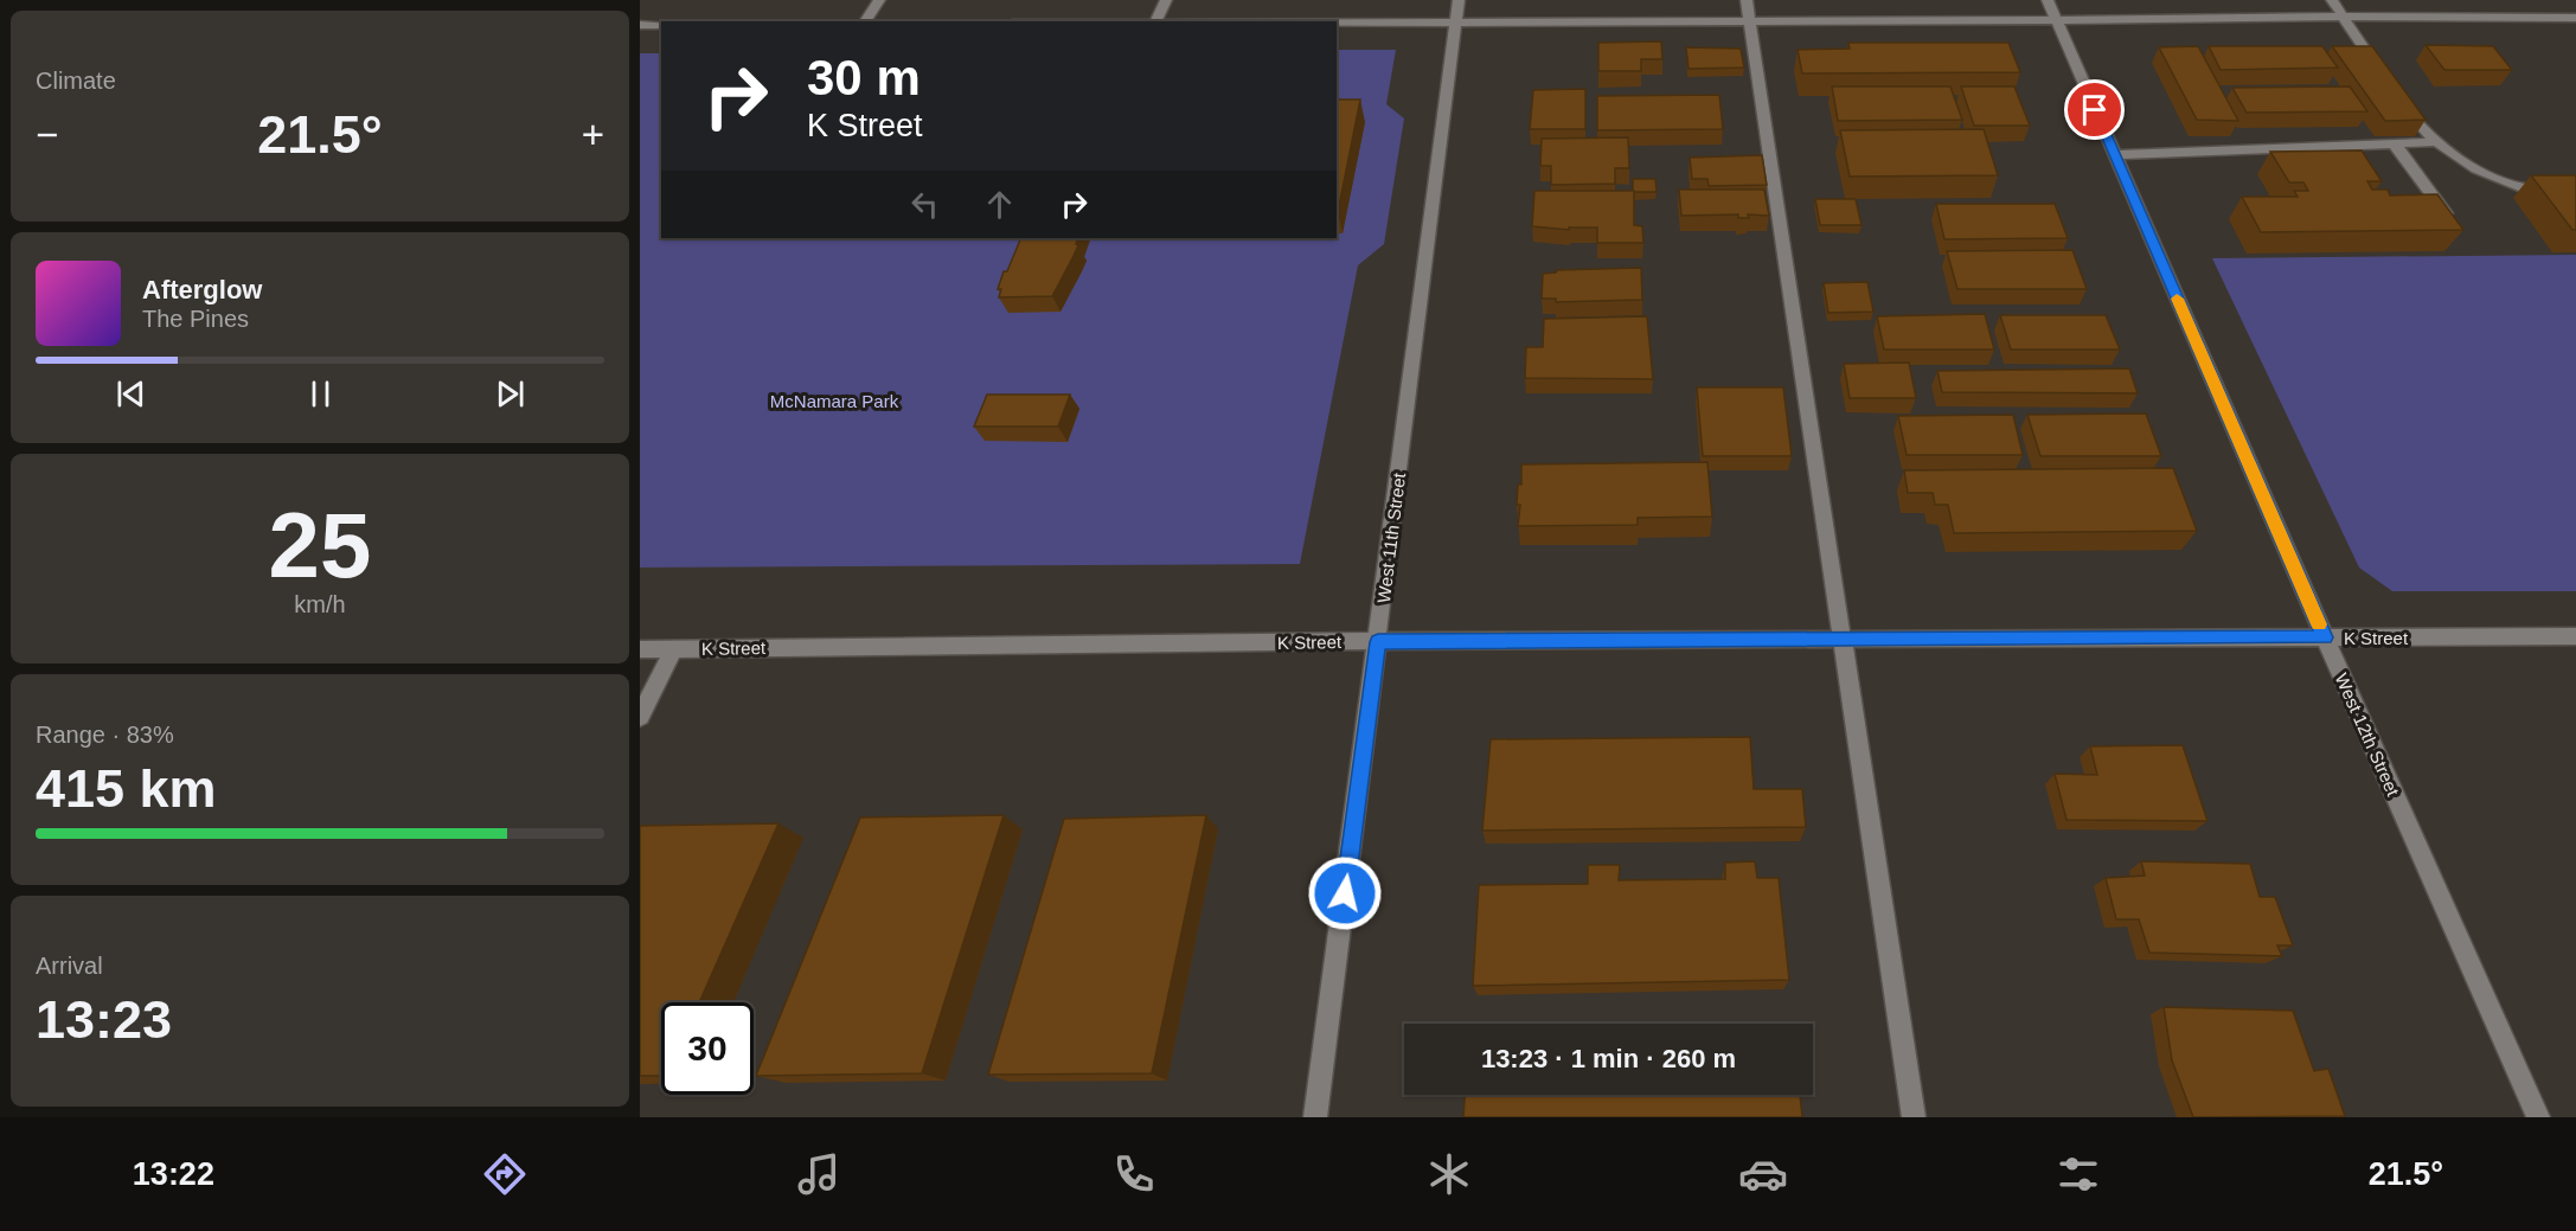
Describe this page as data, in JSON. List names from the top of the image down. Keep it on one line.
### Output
{"streets":{"street":["West 11th Street","K Street","West 12th Street"]},"crossings":[["West 11th Street","K Street"],["K Street","West 12th Street"]],"parks":["McNamara Park"],"page":{"tile":["Climate",["25","km/h"],["Range · 83%","415 km"],["Arrival","13:23"]],"turn":["30 m","K Street"],"heat":["−","21.5°","+"],"song":["Afterglow","The Pines"],"limit":"30","trip":"13:23 · 1 min · 260 m","tabs":["13:22","21.5°"]}}
